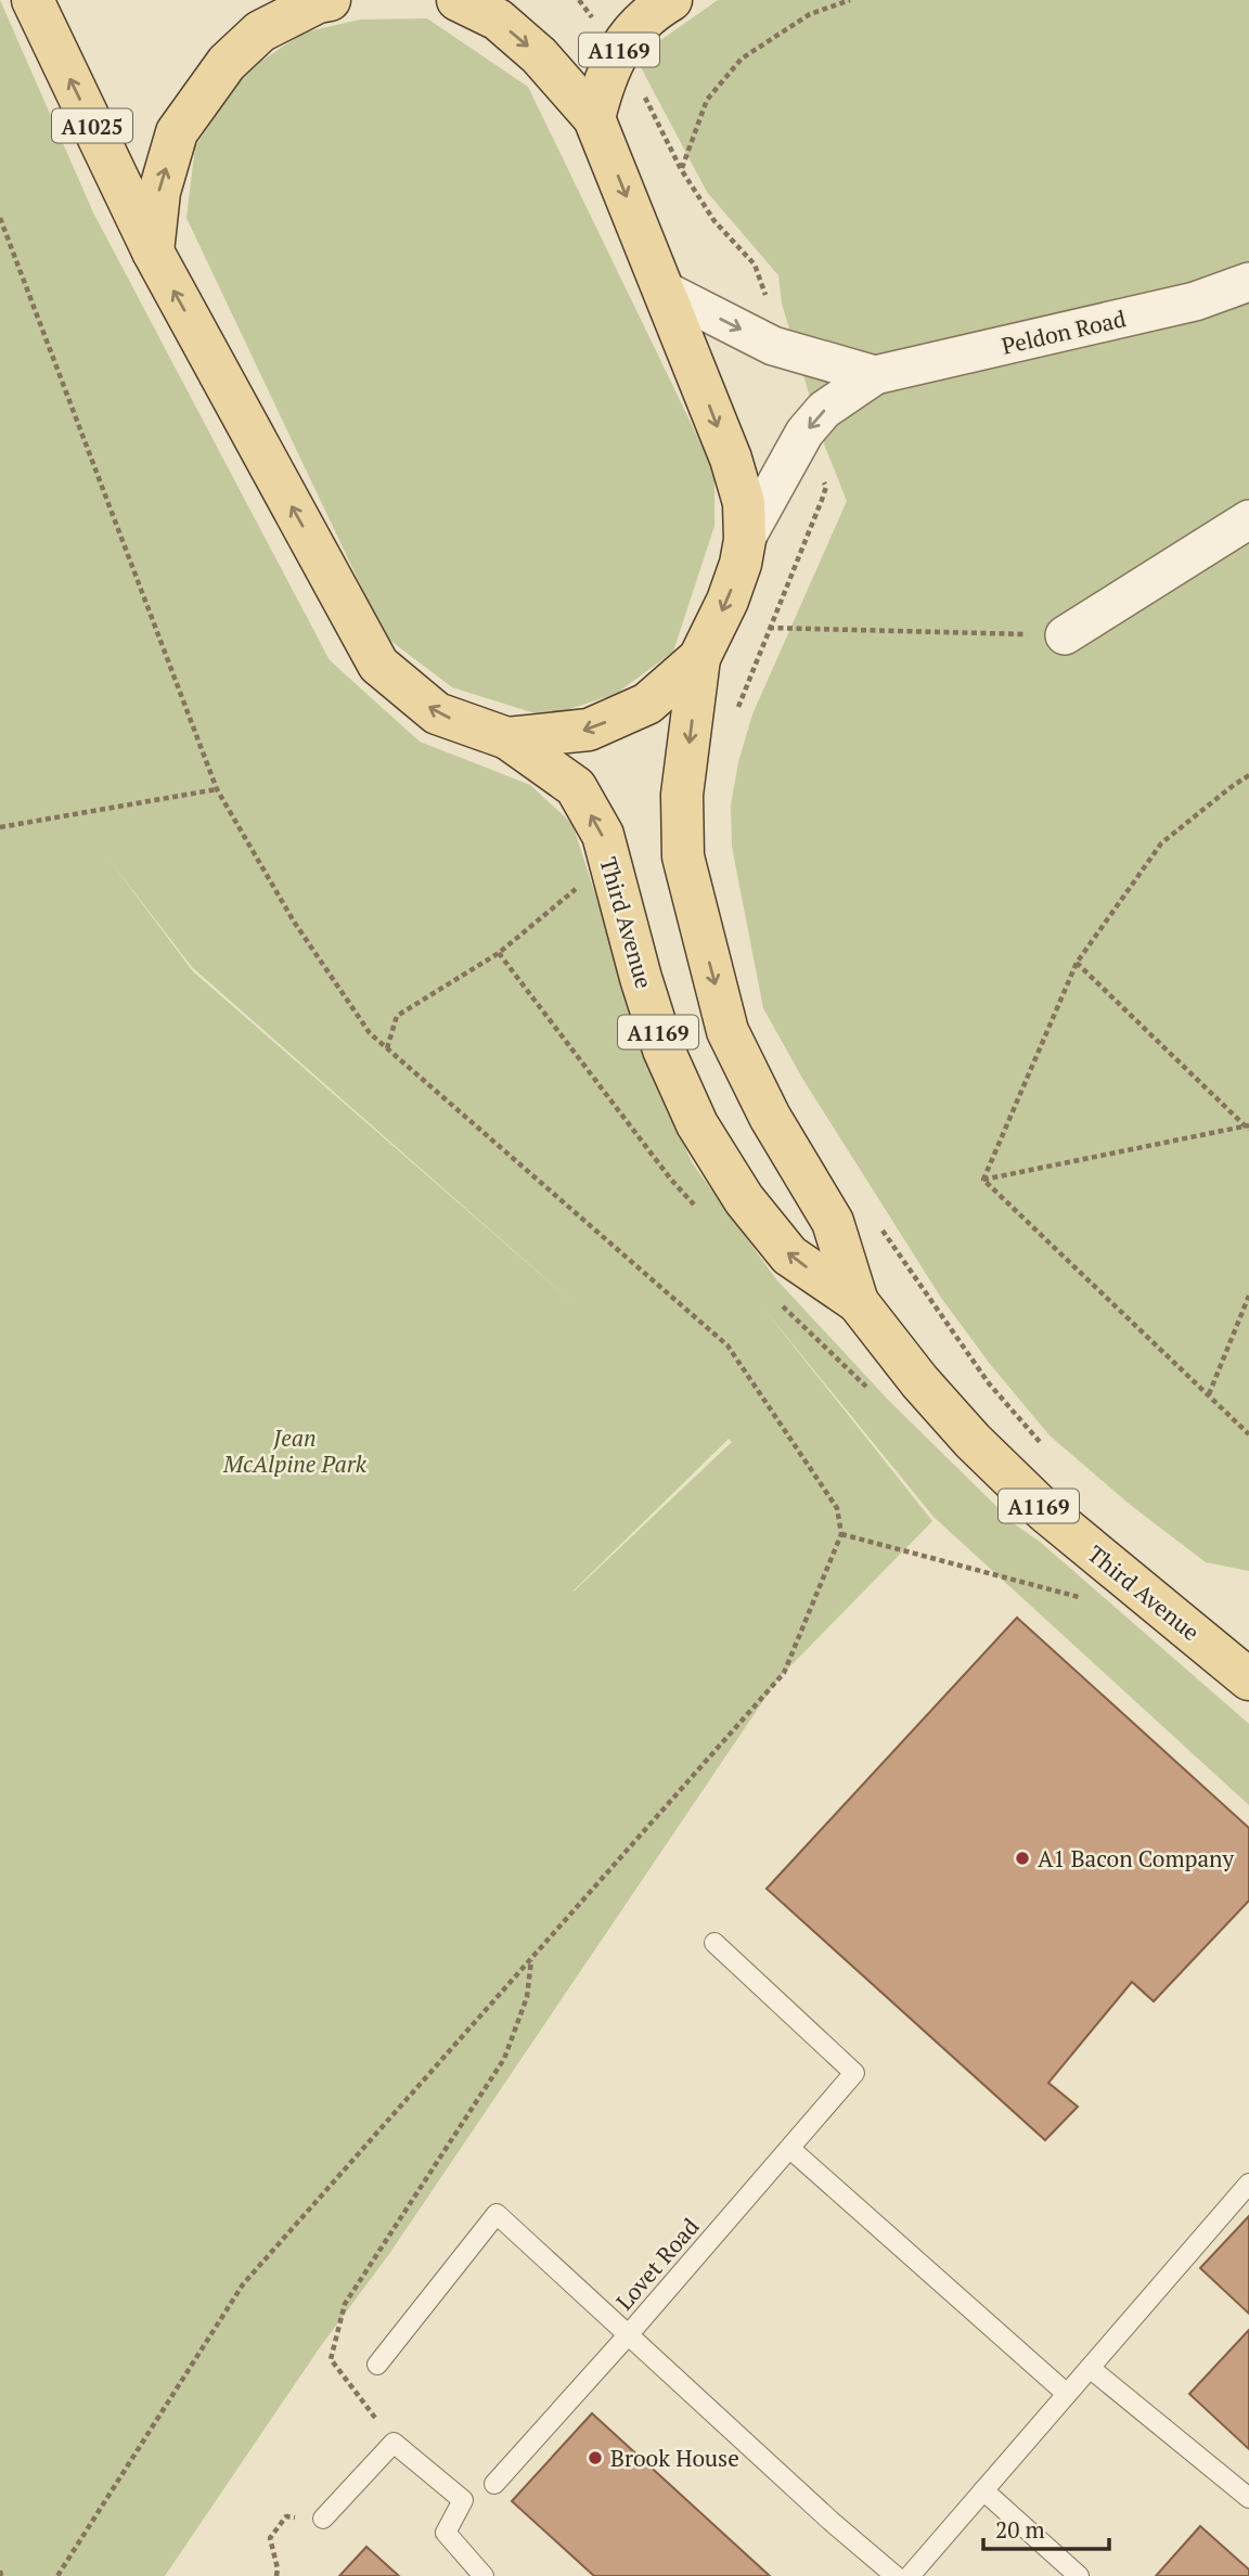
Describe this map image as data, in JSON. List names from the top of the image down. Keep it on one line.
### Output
{"streets":{"main road":["A1169","A1025","Third Avenue"],"street":["Peldon Road"],"lane":["Lovet Road"]},"parks":["Jean McAlpine Park"],"places":["A1 Bacon Company","Brook House"],"scale_bar":"20 m"}
